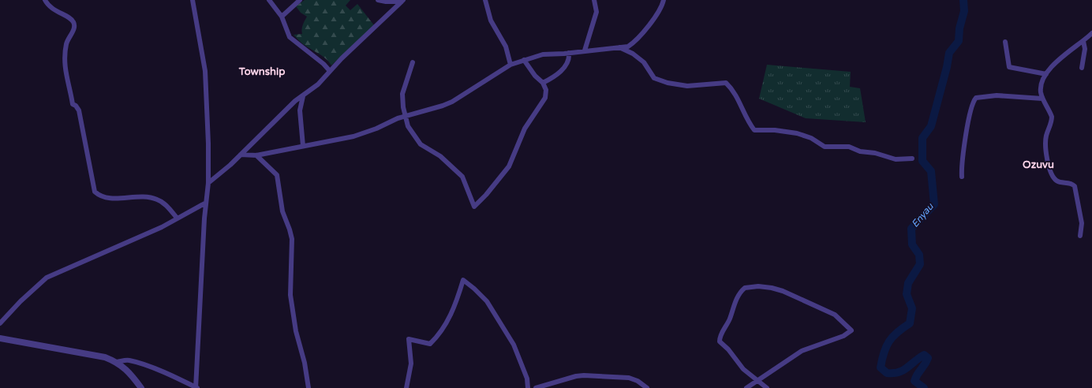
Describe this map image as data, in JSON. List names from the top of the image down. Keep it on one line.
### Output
{"districts":["Township","Ozuvu"],"water":["Enyau"]}
